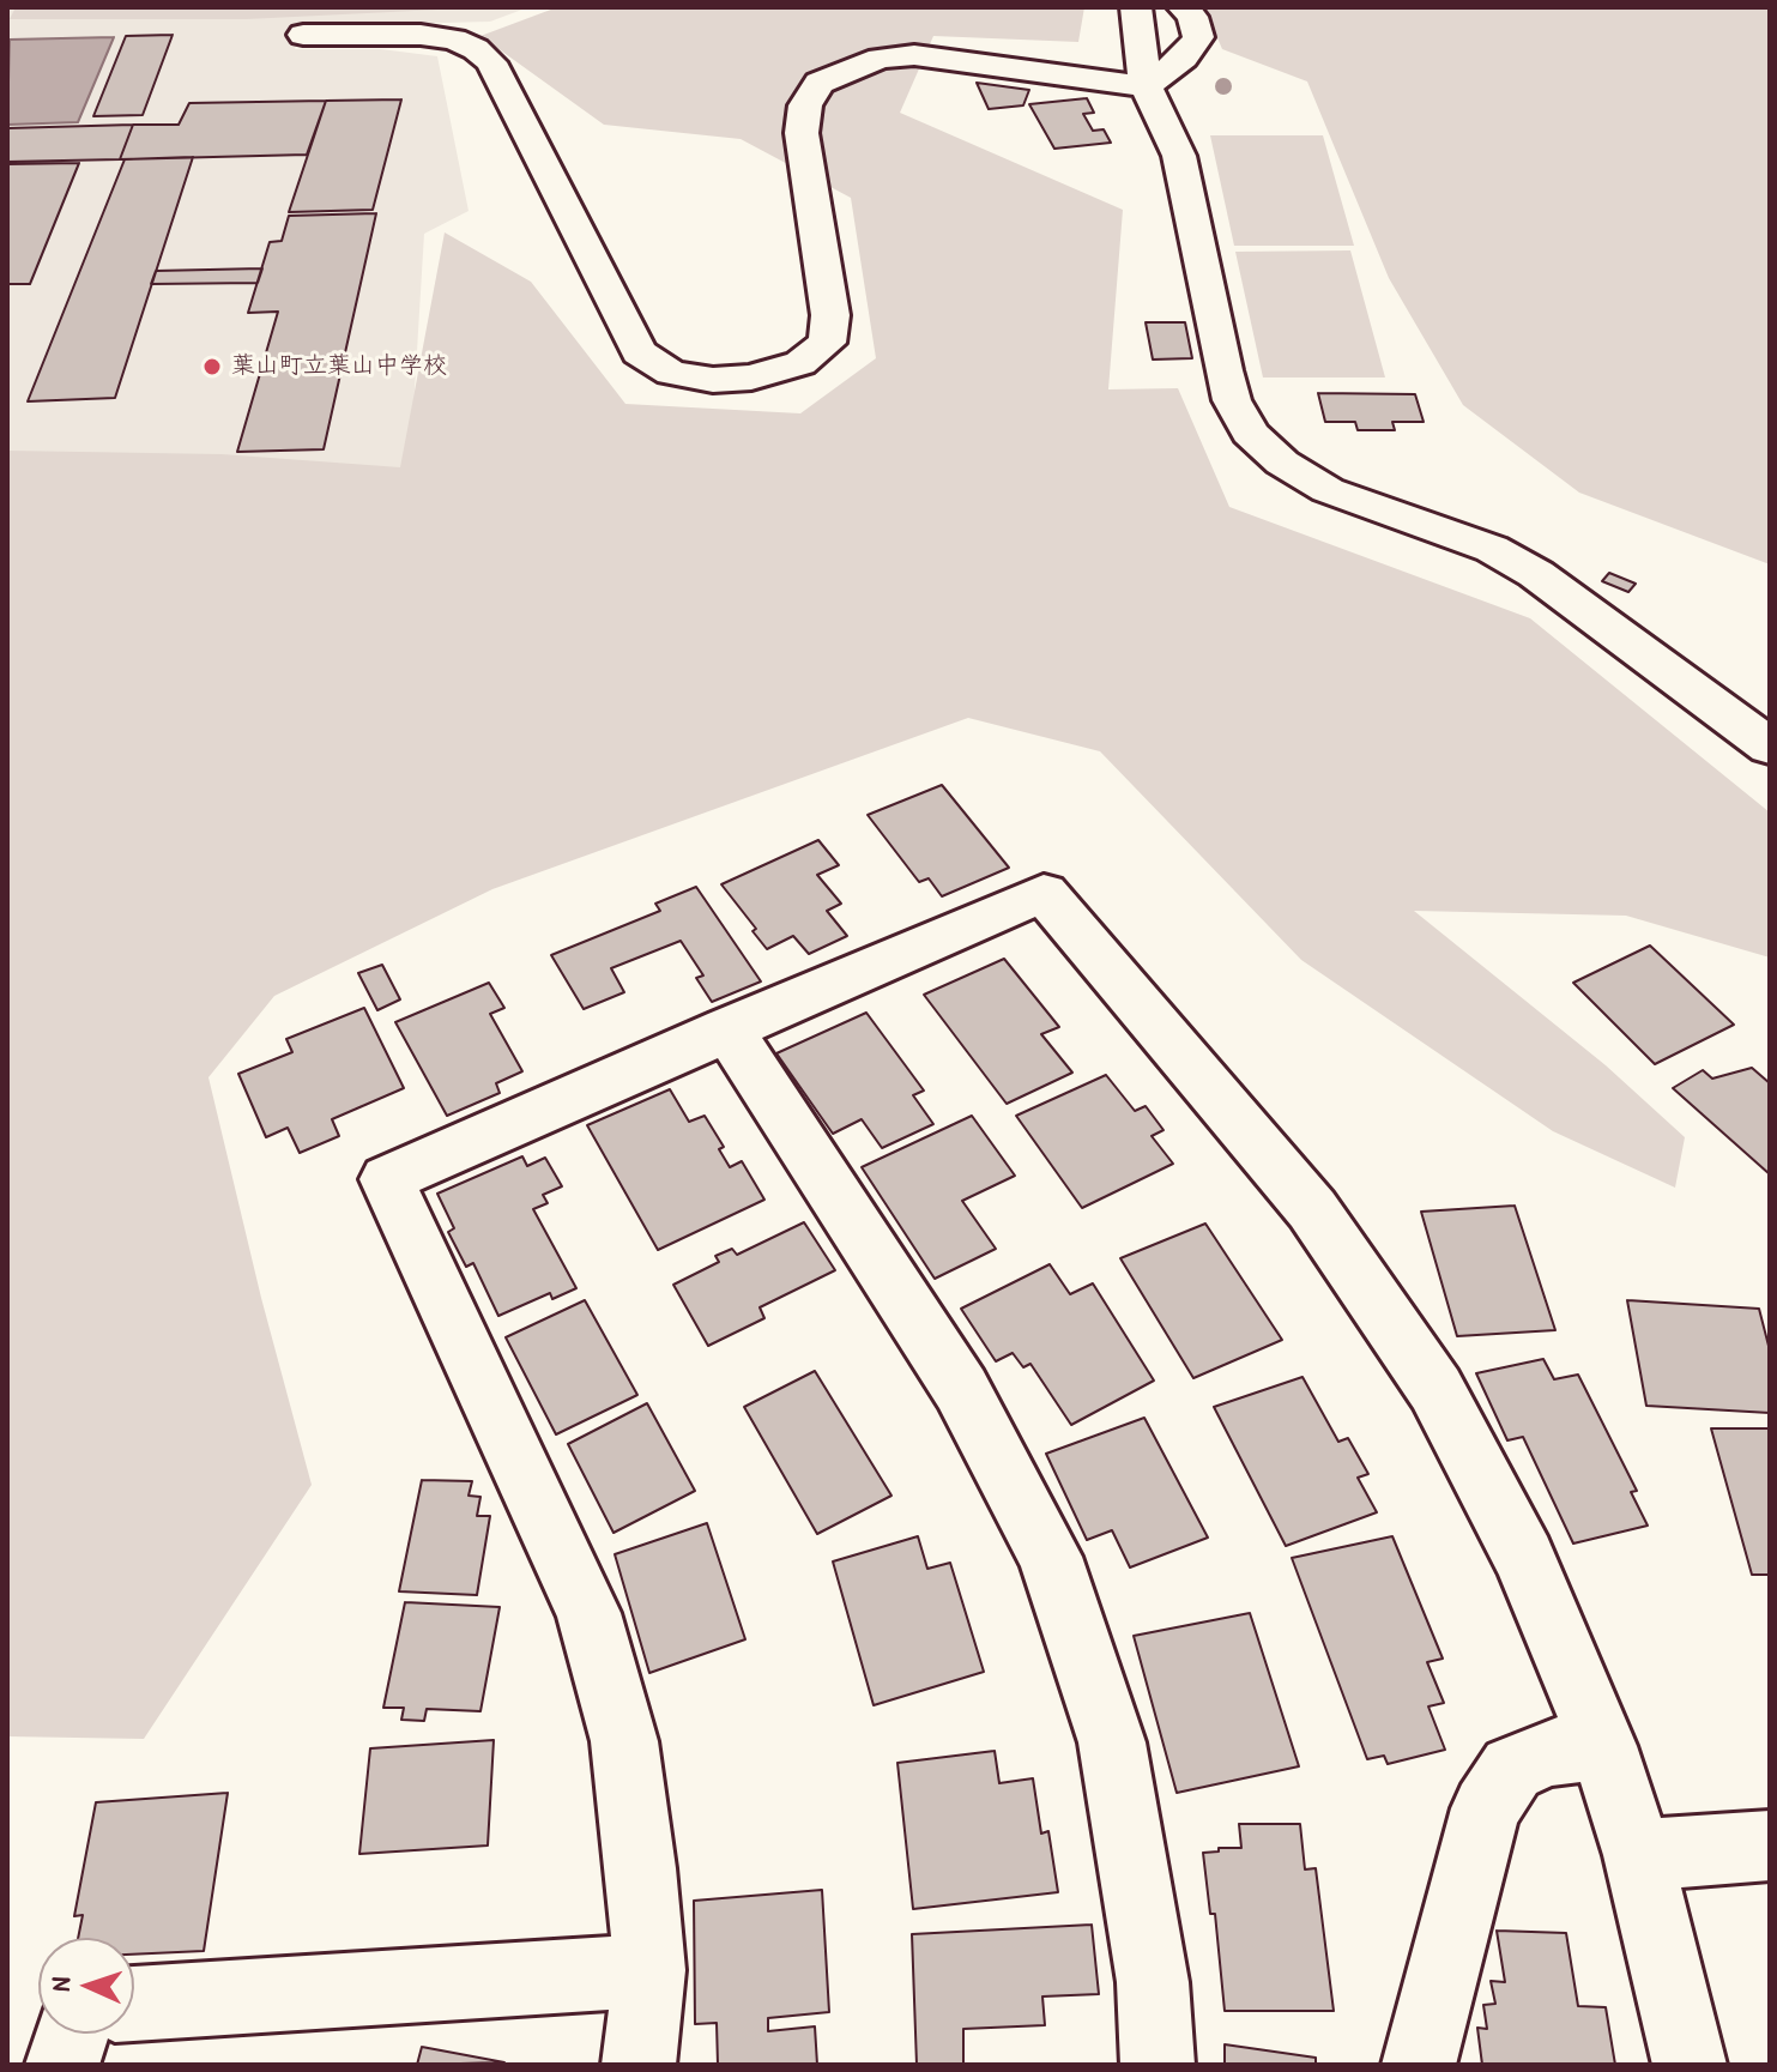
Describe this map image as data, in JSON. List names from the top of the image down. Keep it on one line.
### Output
{"places":["葉山町立葉山中学校"],"north":"left"}
